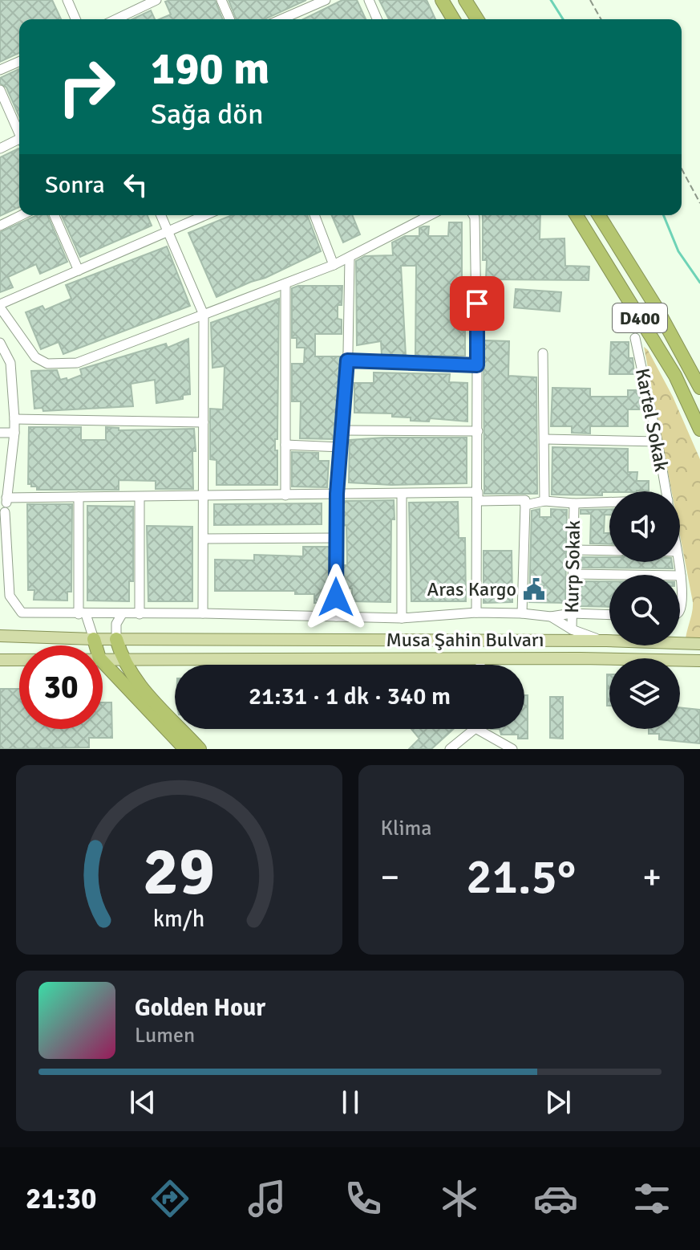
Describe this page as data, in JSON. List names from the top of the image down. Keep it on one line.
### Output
{"streets":{"highway":["D400"],"main road":["Musa Şahin Bulvarı"],"street":["Kartel Sokak","Kurp Sokak"]},"places":{"public building":["Aras Kargo"]},"page":{"turn":["190 m","Sağa dön"],"then":"Sonra","limit":"30","trip":"21:31 · 1 dk · 340 m","tile":"Klima","heat":["−","21.5°","+"],"song":["Golden Hour","Lumen"],"tabs":"21:30","gauge":["29","km/h"]}}
